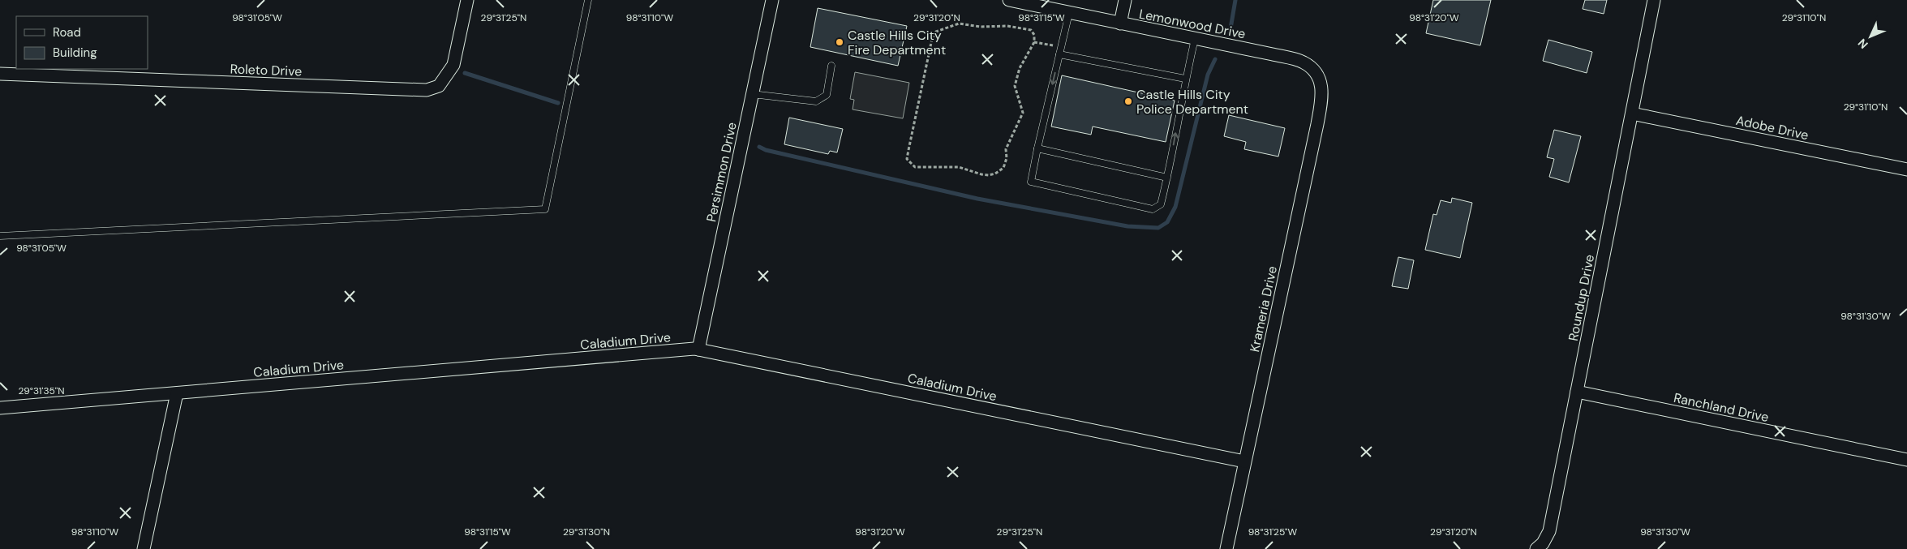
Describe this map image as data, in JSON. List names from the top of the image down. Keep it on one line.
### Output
{"streets":{"street":["Lemonwood Drive","Roleto Drive","Adobe Drive","Persimmon Drive","Roundup Drive","Krameria Drive","Caladium Drive","Ranchland Drive"]},"crossings":[["Lemonwood Drive","Krameria Drive"],["Adobe Drive","Roundup Drive"],["Persimmon Drive","Caladium Drive"],["Roundup Drive","Ranchland Drive"],["Krameria Drive","Caladium Drive"]],"places":["Castle Hills City Fire Department","Castle Hills City Police Department"],"legend":["Road","Building"],"north":"bottom left","coordinates":["98°31'05\"W","98°31'10\"W","98°31'15\"W","98°31'20\"W","29°31'25\"N","29°31'20\"N","29°31'10\"N","98°31'30\"W","29°31'35\"N","29°31'30\"N","98°31'25\"W"]}
